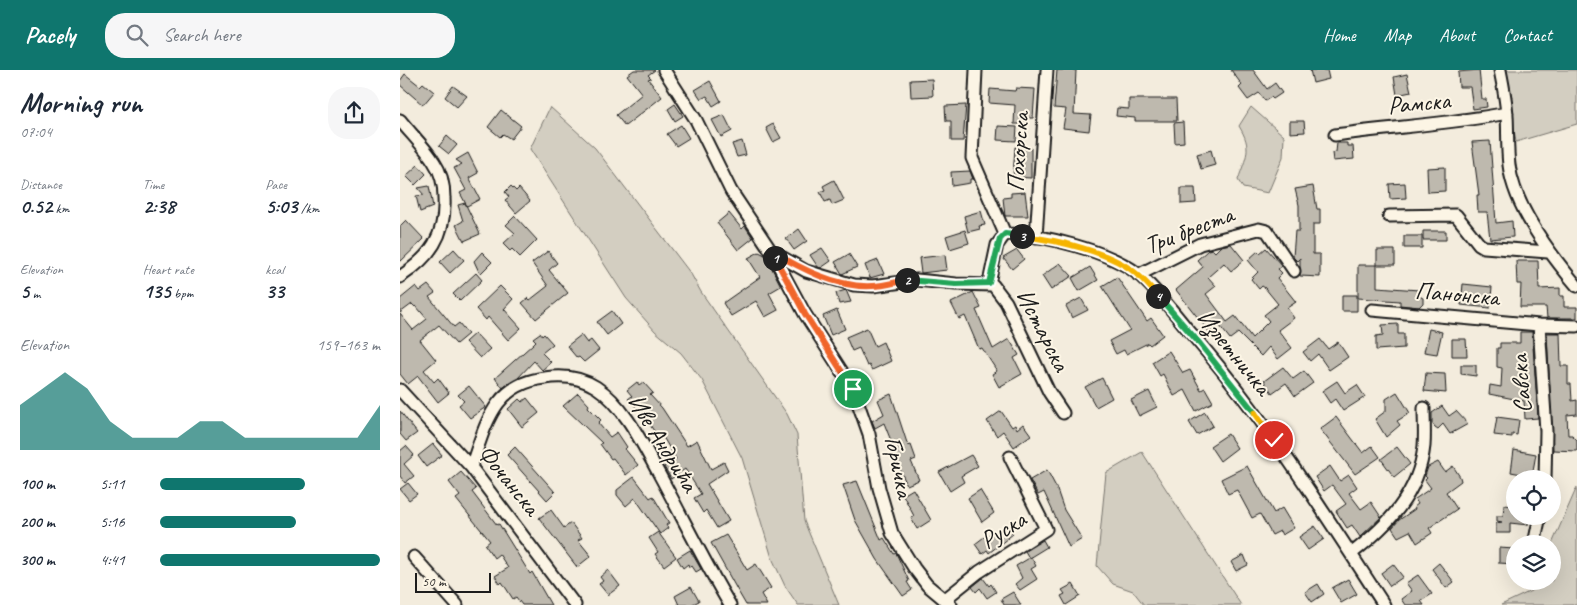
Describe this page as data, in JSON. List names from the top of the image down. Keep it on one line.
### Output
{"streets":{"street":["Рамска","Похорска","Три бреста","Панонска","Истарска","Излетничка","Савска","Иве Андрића","Горичка","Фочанска","Руска"]},"crossings":[["Похорска","Излетничка"],["Три бреста","Излетничка"],["Панонска","Савска"],["Истарска","Горичка"],["Иве Андрића","Фочанска"],["Горичка","Руска"]],"scale_bar":"50 m","page":{"header":"Pacely","search":"Search here","nav":["Home","Map","About","Contact"],"heading":["Morning run","07:04"],"stats":[["Distance","0.52 km"],["Time","2:38"],["Pace","5:03 /km"],["Elevation","5 m"],["Heart rate","135 bpm"],["kcal","33"]],"pins":["3","1","2","4"],"chart":["Elevation","159–163 m"],"list":[{"name":"100 m","note":"5:11"},{"name":"200 m","note":"5:16"},{"name":"300 m","note":"4:41"}],"scale":"50 m"}}
